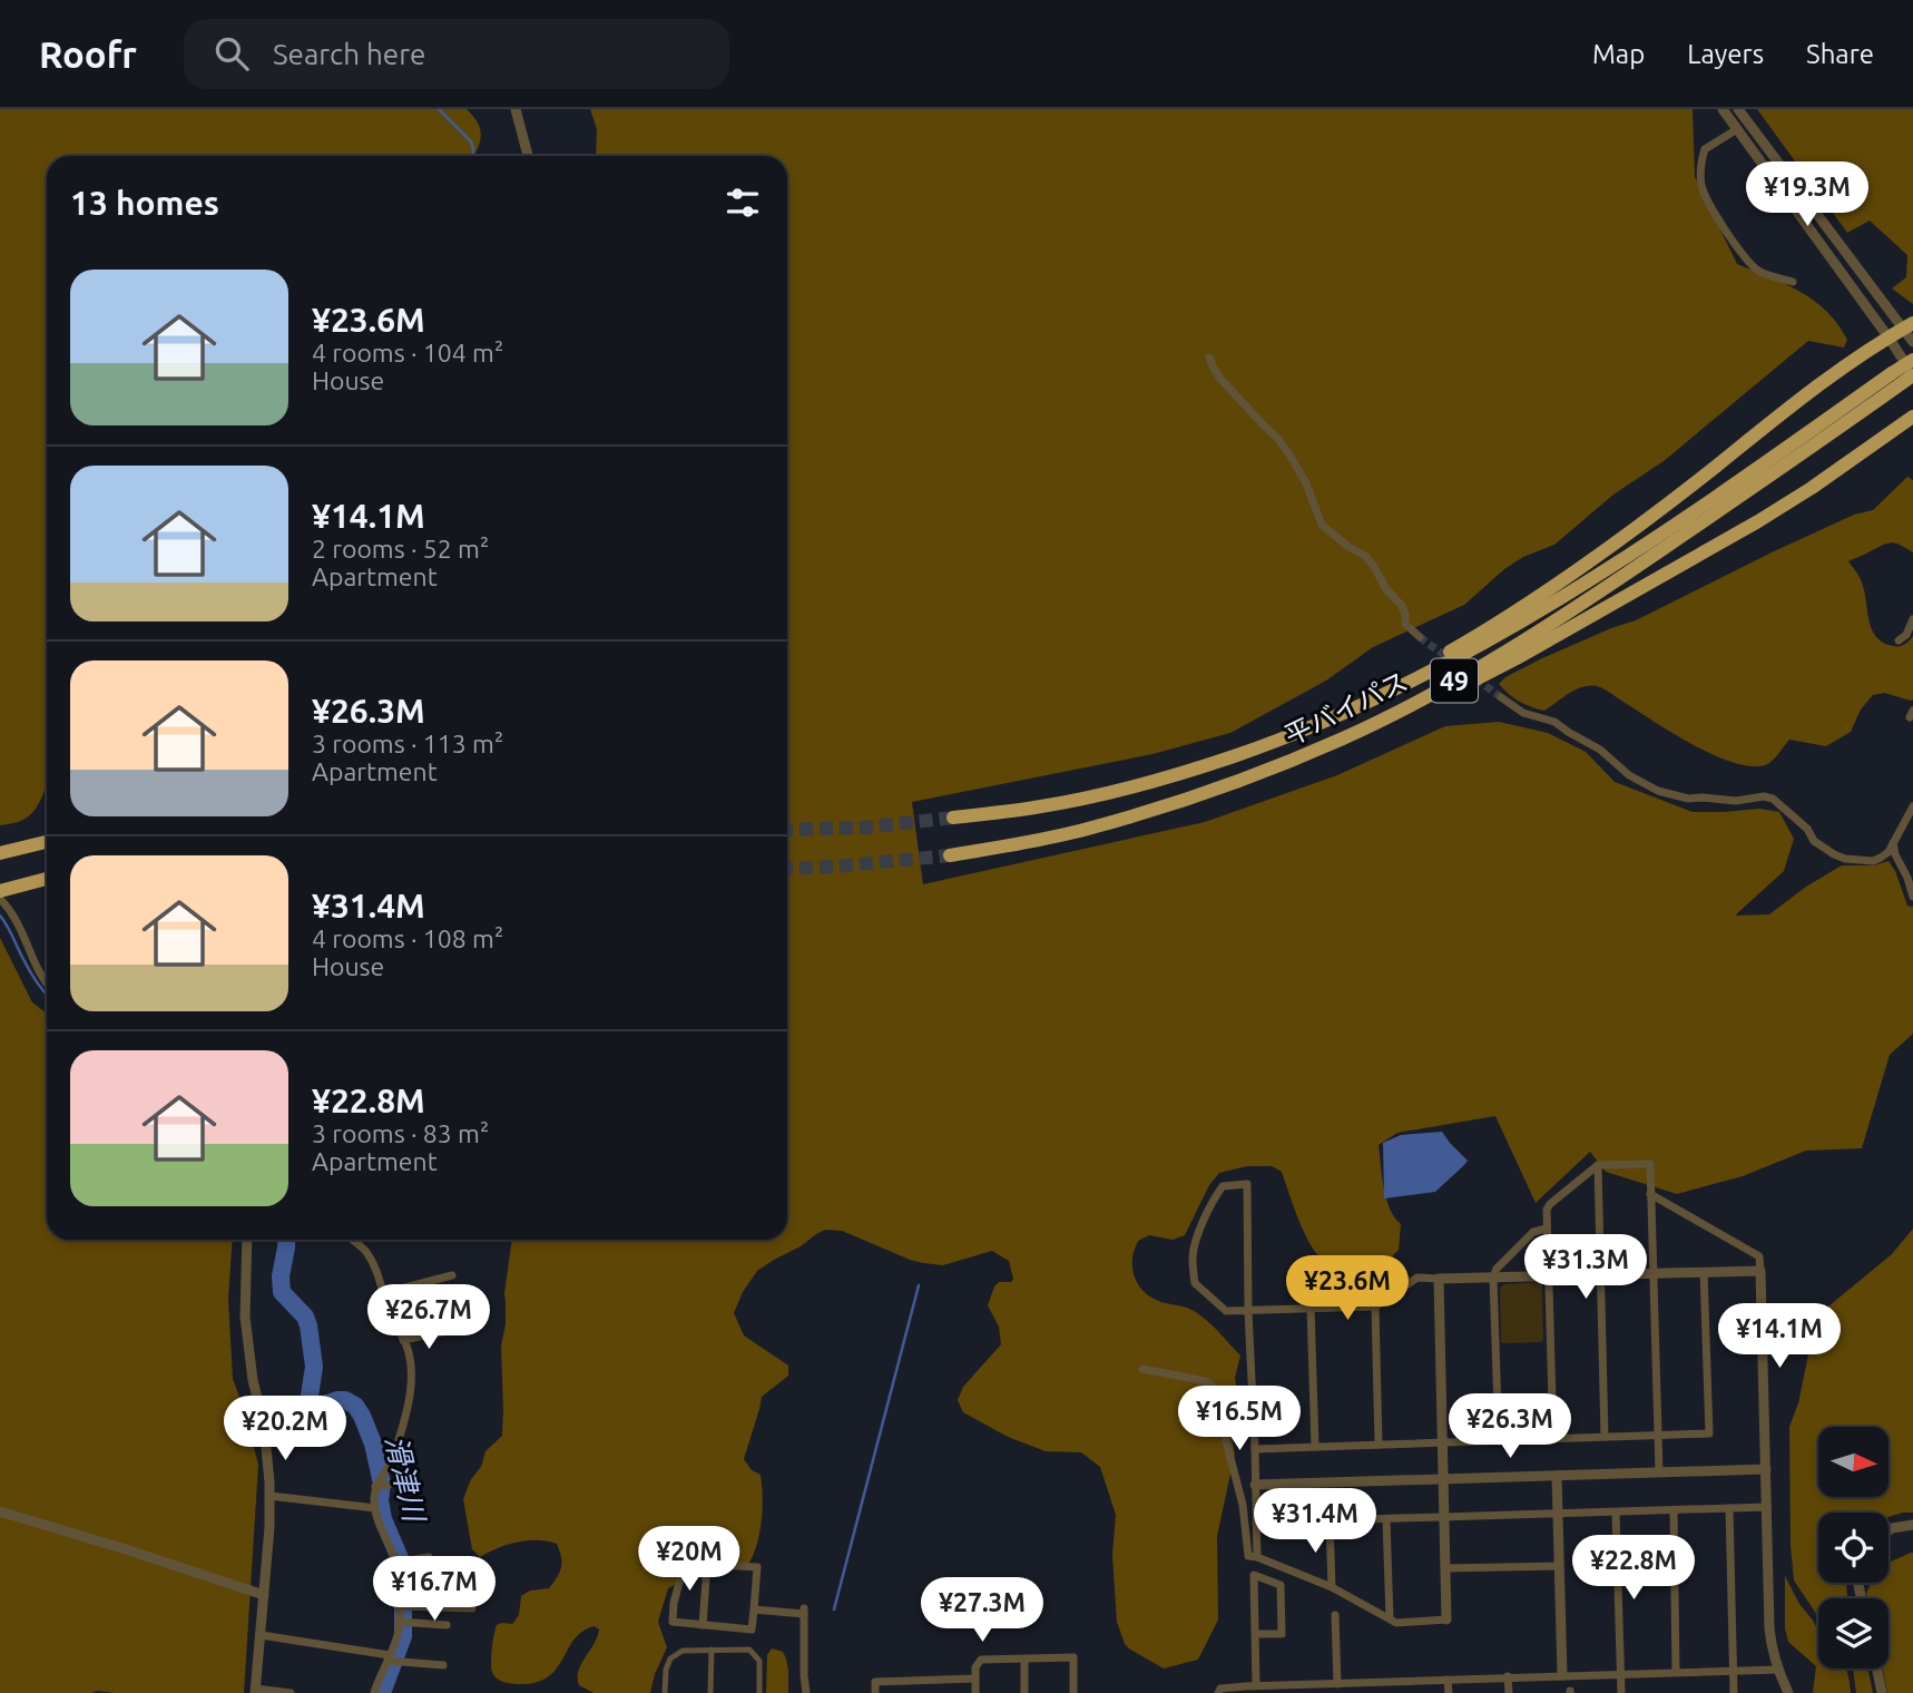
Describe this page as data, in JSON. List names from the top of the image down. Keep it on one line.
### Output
{"streets":{"highway":["49","平バイパス"]},"water":["滑津川"],"north":"right","page":{"header":"Roofr","search":"Search here","nav":["Map","Layers","Share"],"heading":"13 homes","price":["¥19.3M","¥31.3M","¥23.6M","¥26.7M","¥14.1M","¥16.5M","¥26.3M","¥20.2M","¥31.4M","¥20M","¥22.8M","¥16.7M","¥27.3M"],"list":[{"name":"¥23.6M","note":"4 rooms · 104 m² · House"},{"name":"¥14.1M","note":"2 rooms · 52 m² · Apartment"},{"name":"¥26.3M","note":"3 rooms · 113 m² · Apartment"},{"name":"¥31.4M","note":"4 rooms · 108 m² · House"},{"name":"¥22.8M","note":"3 rooms · 83 m² · Apartment"}]}}
